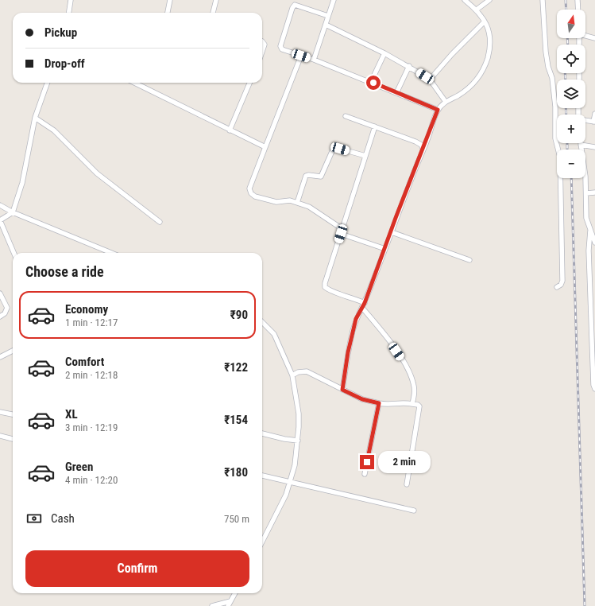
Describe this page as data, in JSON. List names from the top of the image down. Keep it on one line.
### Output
{"north":"top","page":{"map_buttons":["+","−"],"banner":["Pickup","Drop-off"],"heading":"Choose a ride","list":[{"name":"Economy","note":"1 min · 12:17","value":"₹90"},{"name":"Comfort","note":"2 min · 12:18","value":"₹122"},{"name":"XL","note":"3 min · 12:19","value":"₹154"},{"name":"Green","note":"4 min · 12:20","value":"₹180"}],"bubble":"2 min","pay":["Cash","750 m"],"buttons":"Confirm"}}
